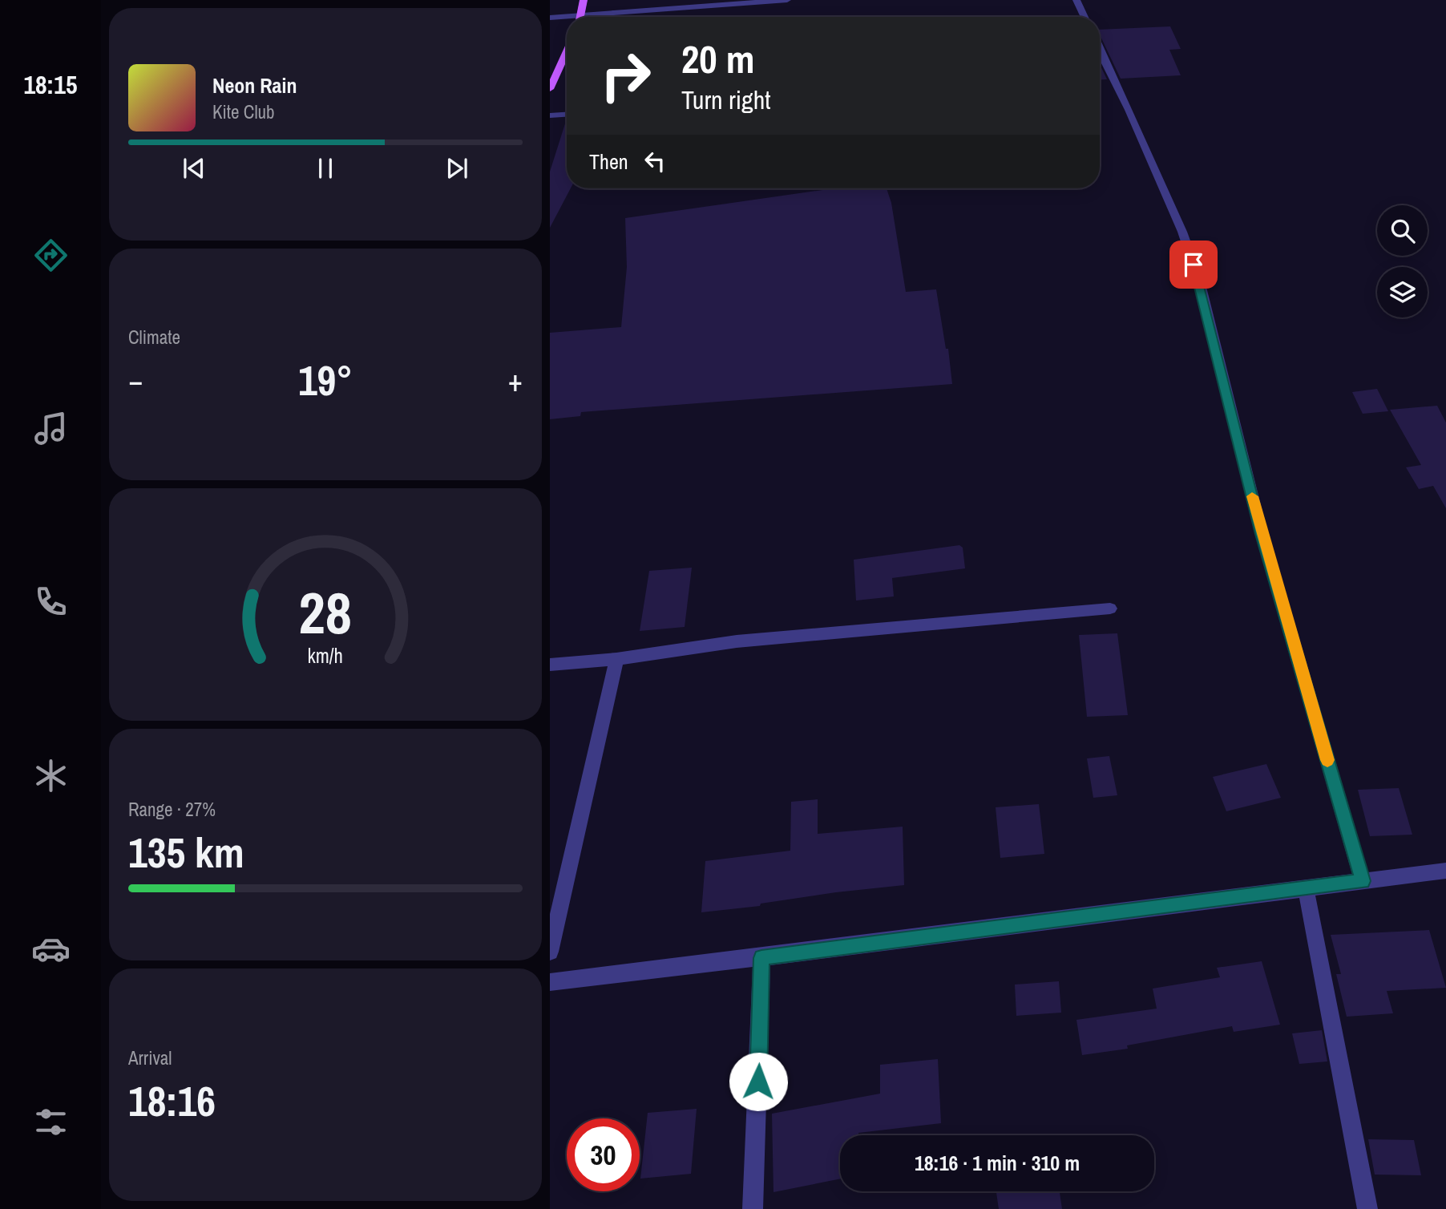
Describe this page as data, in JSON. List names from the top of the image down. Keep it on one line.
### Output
{"page":{"tabs":"18:15","turn":["20 m","Turn right"],"song":["Neon Rain","Kite Club"],"then":"Then","tile":["Climate",["Range · 27%","135 km"],["Arrival","18:16"]],"heat":["−","19°","+"],"limit":"30","trip":"18:16 · 1 min · 310 m","gauge":["28","km/h"]}}
